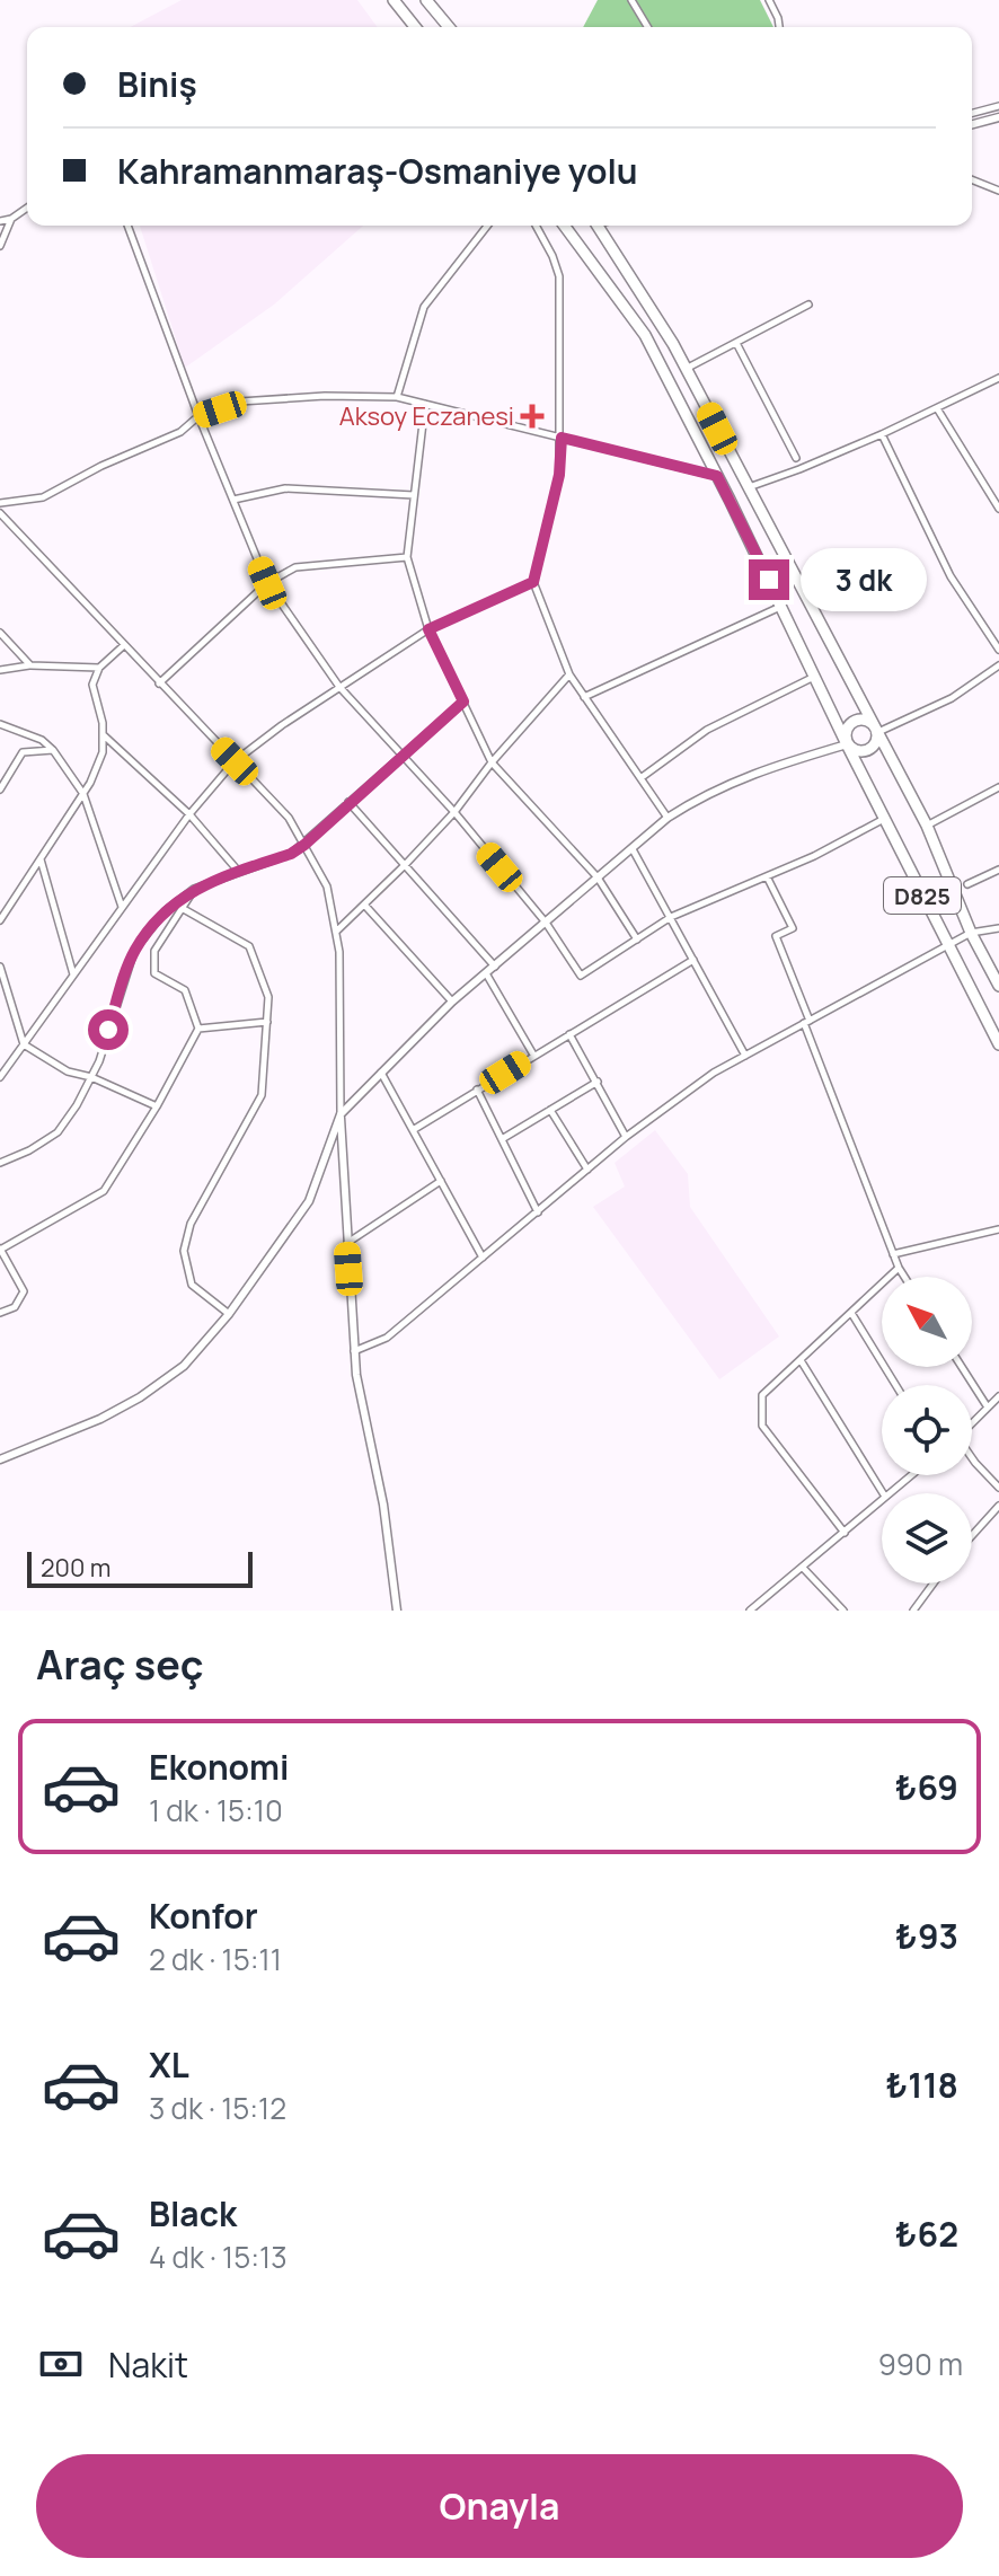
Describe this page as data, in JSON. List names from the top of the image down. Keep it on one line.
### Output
{"streets":{"highway":["D825"]},"places":{"health":["Aksoy Eczanesi"]},"scale_bar":"200 m","north":"top left","page":{"banner":["Biniş","Kahramanmaraş-Osmaniye yolu"],"bubble":"3 dk","scale":"200 m","heading":"Araç seç","list":[{"name":"Ekonomi","note":"1 dk · 15:10","value":"₺69"},{"name":"Konfor","note":"2 dk · 15:11","value":"₺93"},{"name":"XL","note":"3 dk · 15:12","value":"₺118"},{"name":"Black","note":"4 dk · 15:13","value":"₺62"}],"pay":["Nakit","990 m"],"buttons":"Onayla"}}
